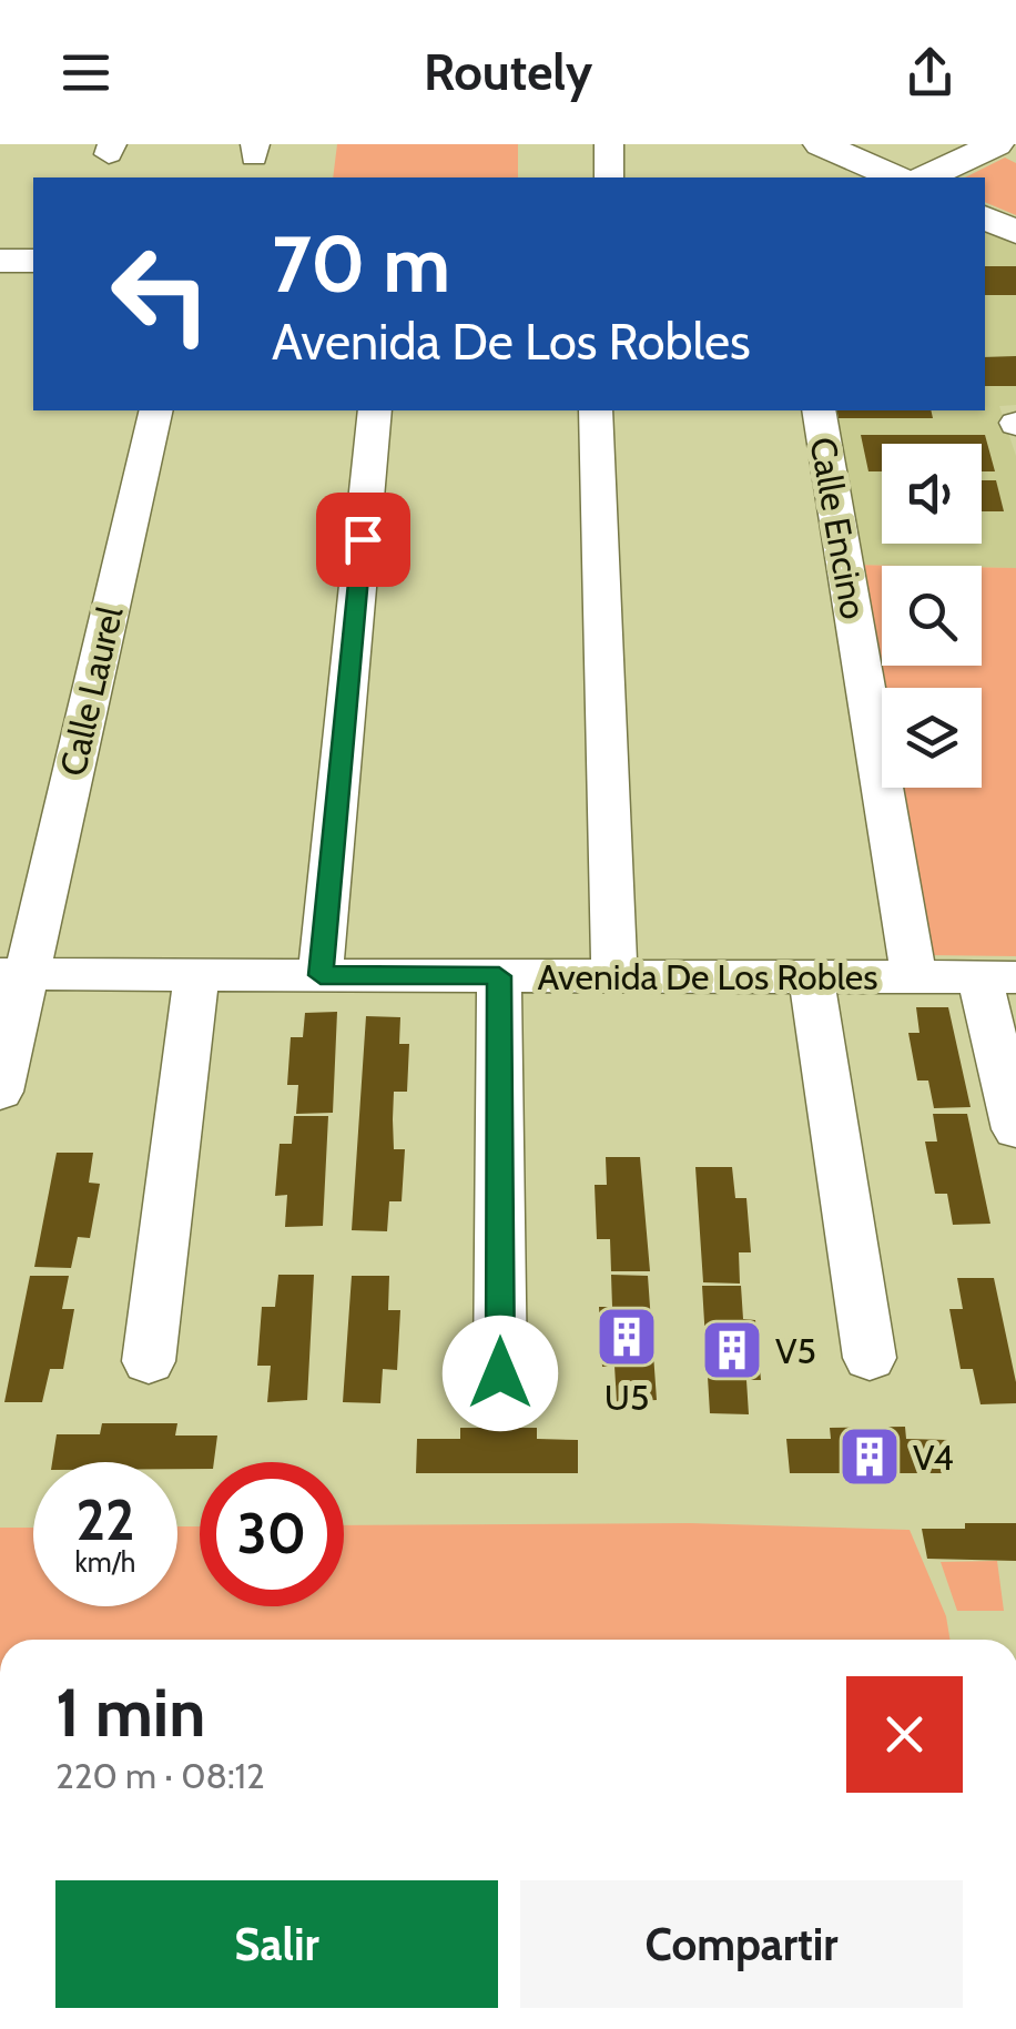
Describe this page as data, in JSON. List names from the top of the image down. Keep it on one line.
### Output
{"streets":{"street":["Calle Encino","Calle Laurel","Avenida De Los Robles"]},"crossings":[["Calle Encino","Avenida De Los Robles"],["Calle Laurel","Avenida De Los Robles"]],"places":{"building":["U5","V5","V4"]},"page":{"header":"Routely","turn":["70 m","Avenida De Los Robles"],"speed":"22 km/h","limit":"30","heading":["1 min","220 m · 08:12"],"buttons":["Salir","Compartir"]}}
